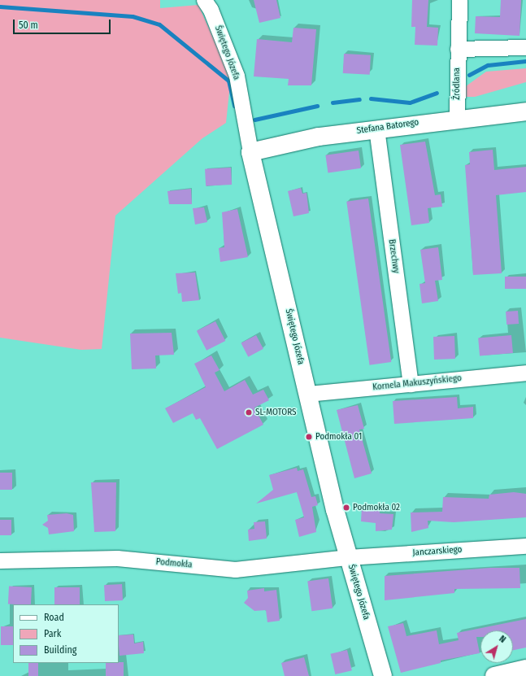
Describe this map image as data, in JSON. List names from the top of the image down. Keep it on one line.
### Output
{"streets":{"street":["Świętego Józefa","Źródlana","Stefana Batorego","Brzechwy","Kornela Makuszyńskiego","Janczarskiego","Podmokła"]},"crossings":[["Świętego Józefa","Stefana Batorego"],["Świętego Józefa","Kornela Makuszyńskiego"],["Świętego Józefa","Janczarskiego"],["Świętego Józefa","Podmokła"],["Źródlana","Stefana Batorego"],["Stefana Batorego","Brzechwy"],["Brzechwy","Kornela Makuszyńskiego"],["Janczarskiego","Podmokła"]],"places":["SL-MOTORS","Podmokła 01","Podmokła 02"],"legend":["Road","Park","Building"],"scale_bar":"50 m","north":"top right"}
